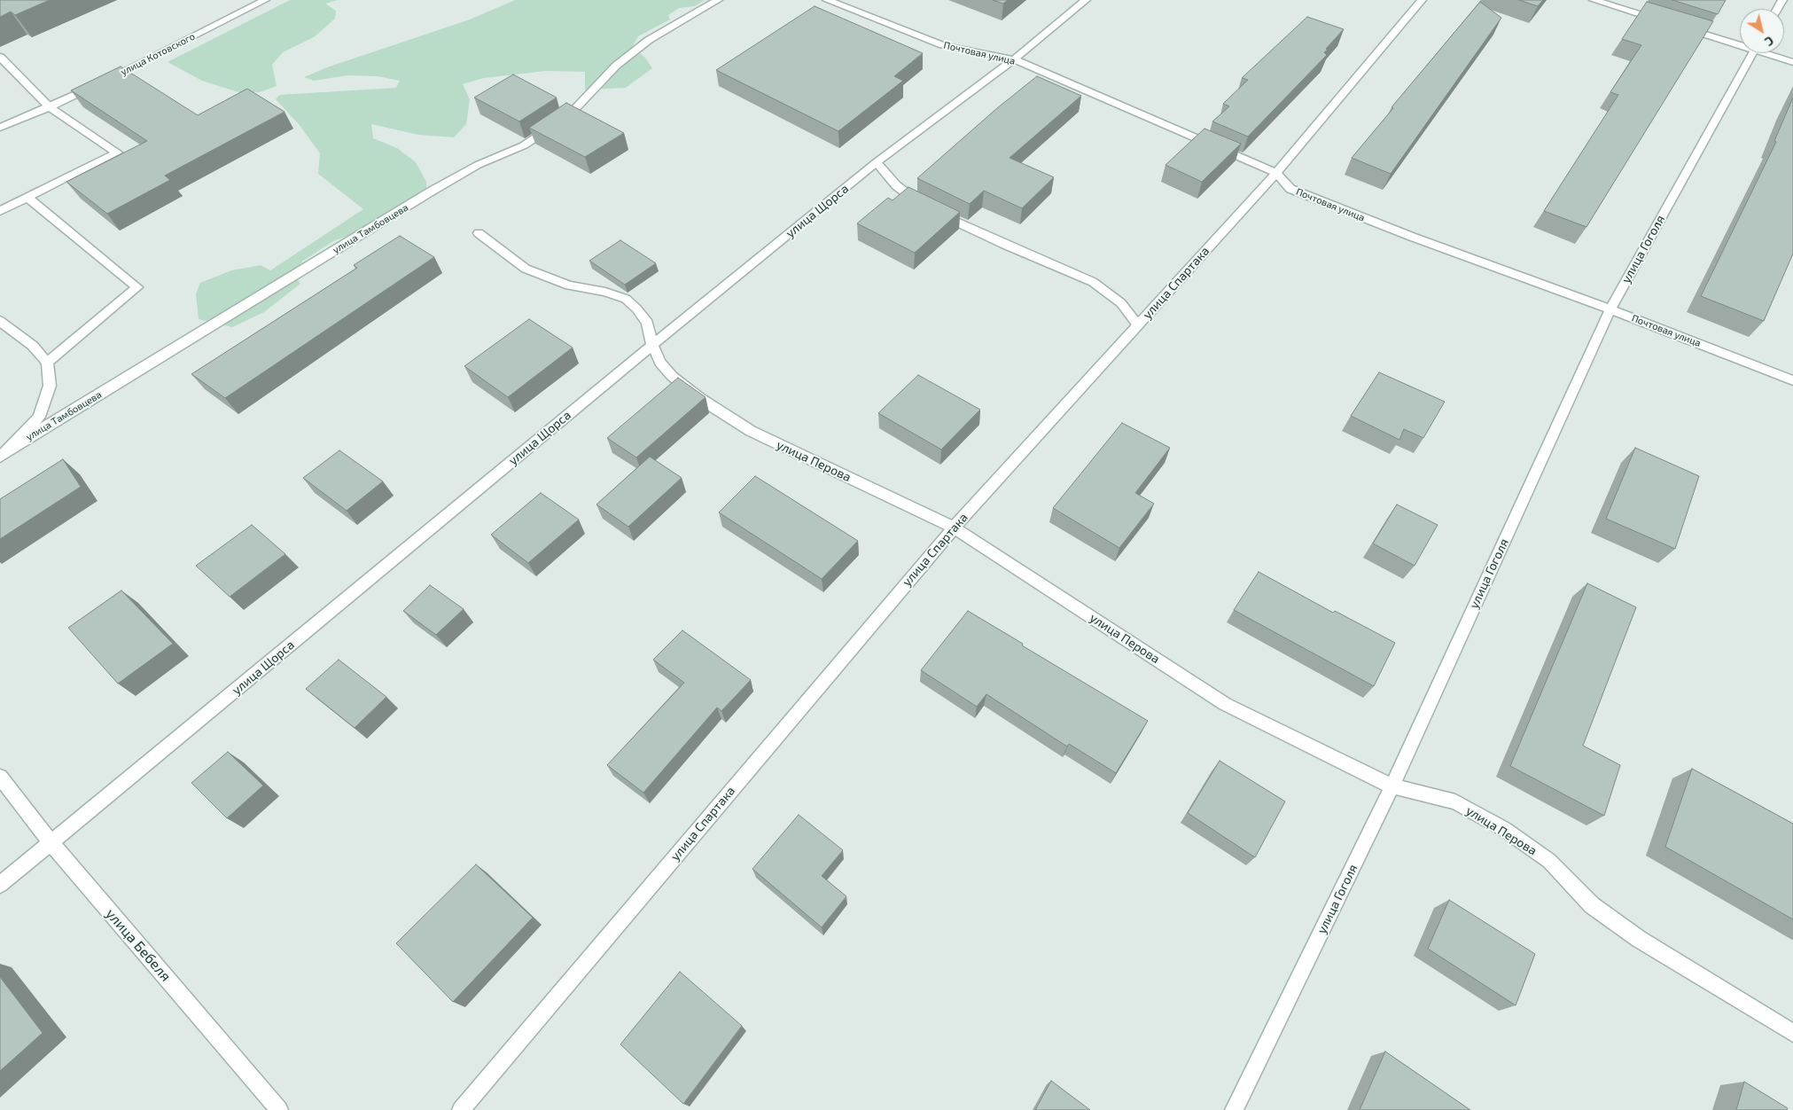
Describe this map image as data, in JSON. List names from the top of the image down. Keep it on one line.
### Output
{"streets":{"street":["Почтовая улица","улица Котовского","улица Щорса","улица Тамбовцева","улица Гоголя","улица Спартака","улица Перова","улица Бебеля"]},"crossings":[["Почтовая улица","улица Щорса"],["Почтовая улица","улица Гоголя"],["Почтовая улица","улица Спартака"],["улица Щорса","улица Перова"],["улица Щорса","улица Бебеля"],["улица Гоголя","улица Перова"],["улица Спартака","улица Перова"]],"north":"bottom right"}
